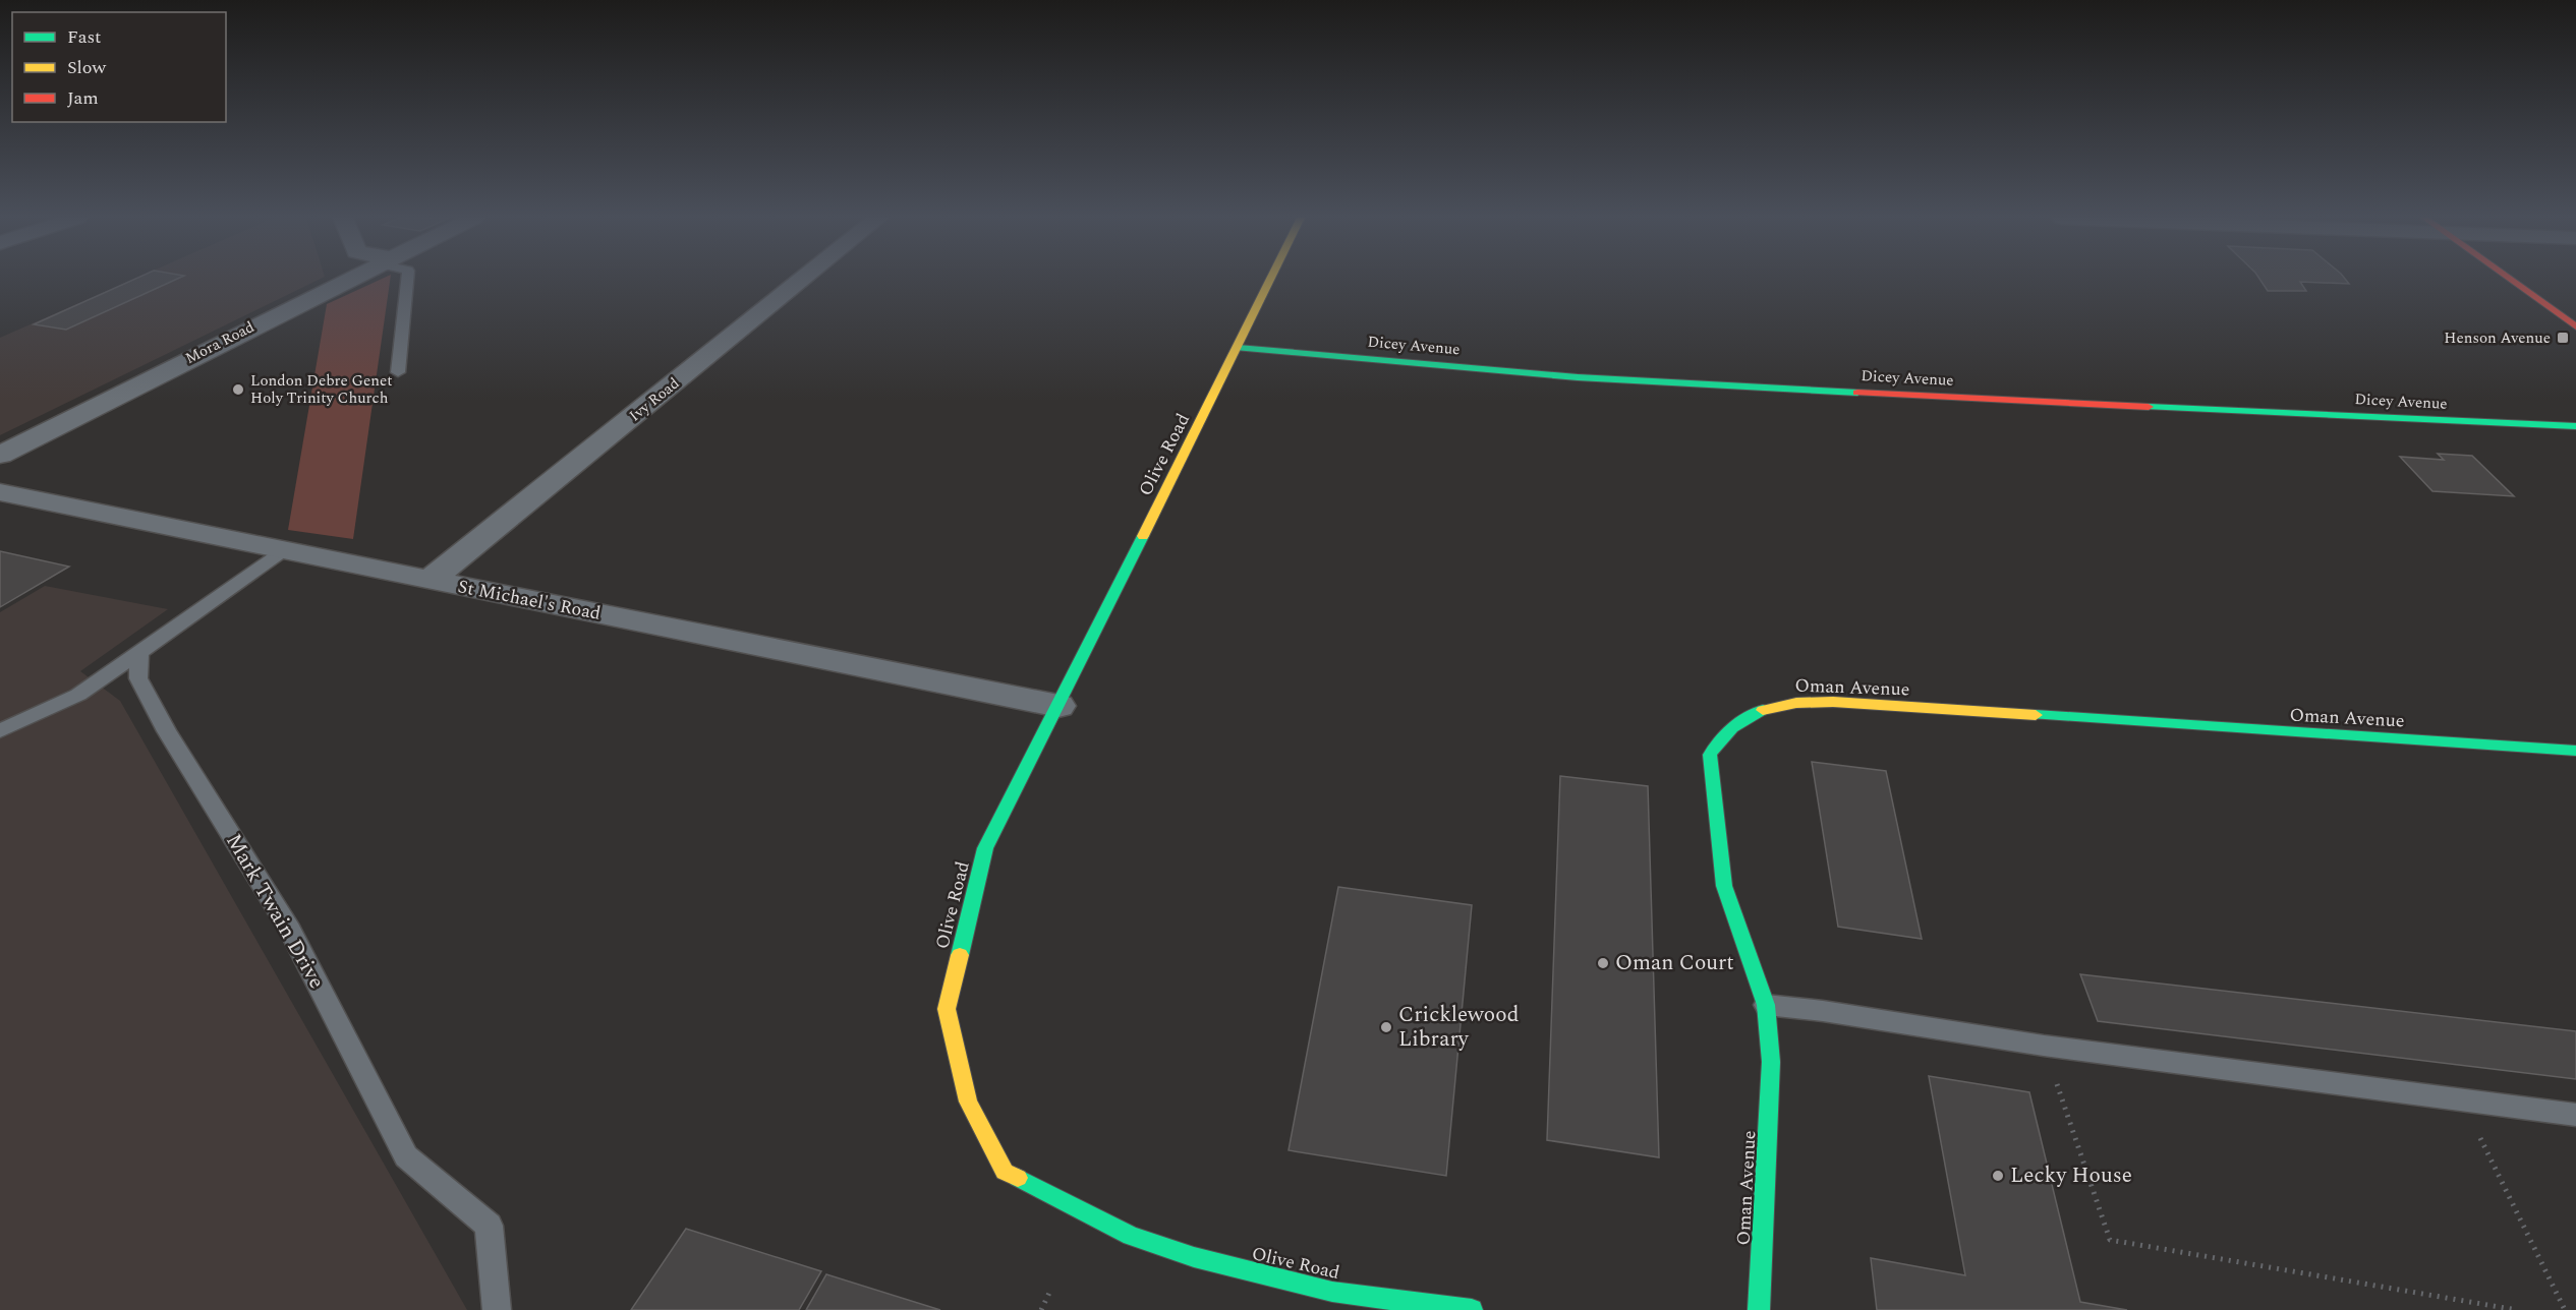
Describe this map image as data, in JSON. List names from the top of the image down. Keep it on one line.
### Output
{"streets":{"street":["Mora Road","Dicey Avenue","Ivy Road","Olive Road","St Michael's Road","Oman Avenue"],"lane":["Mark Twain Drive"]},"crossings":[["Dicey Avenue","Olive Road"],["Ivy Road","St Michael's Road"],["Olive Road","St Michael's Road"]],"places":{"transit":["Henson Avenue"],"other":["London Debre Genet Holy Trinity Church","Oman Court","Cricklewood Library","Lecky House"]},"legend":["Fast","Slow","Jam"]}
